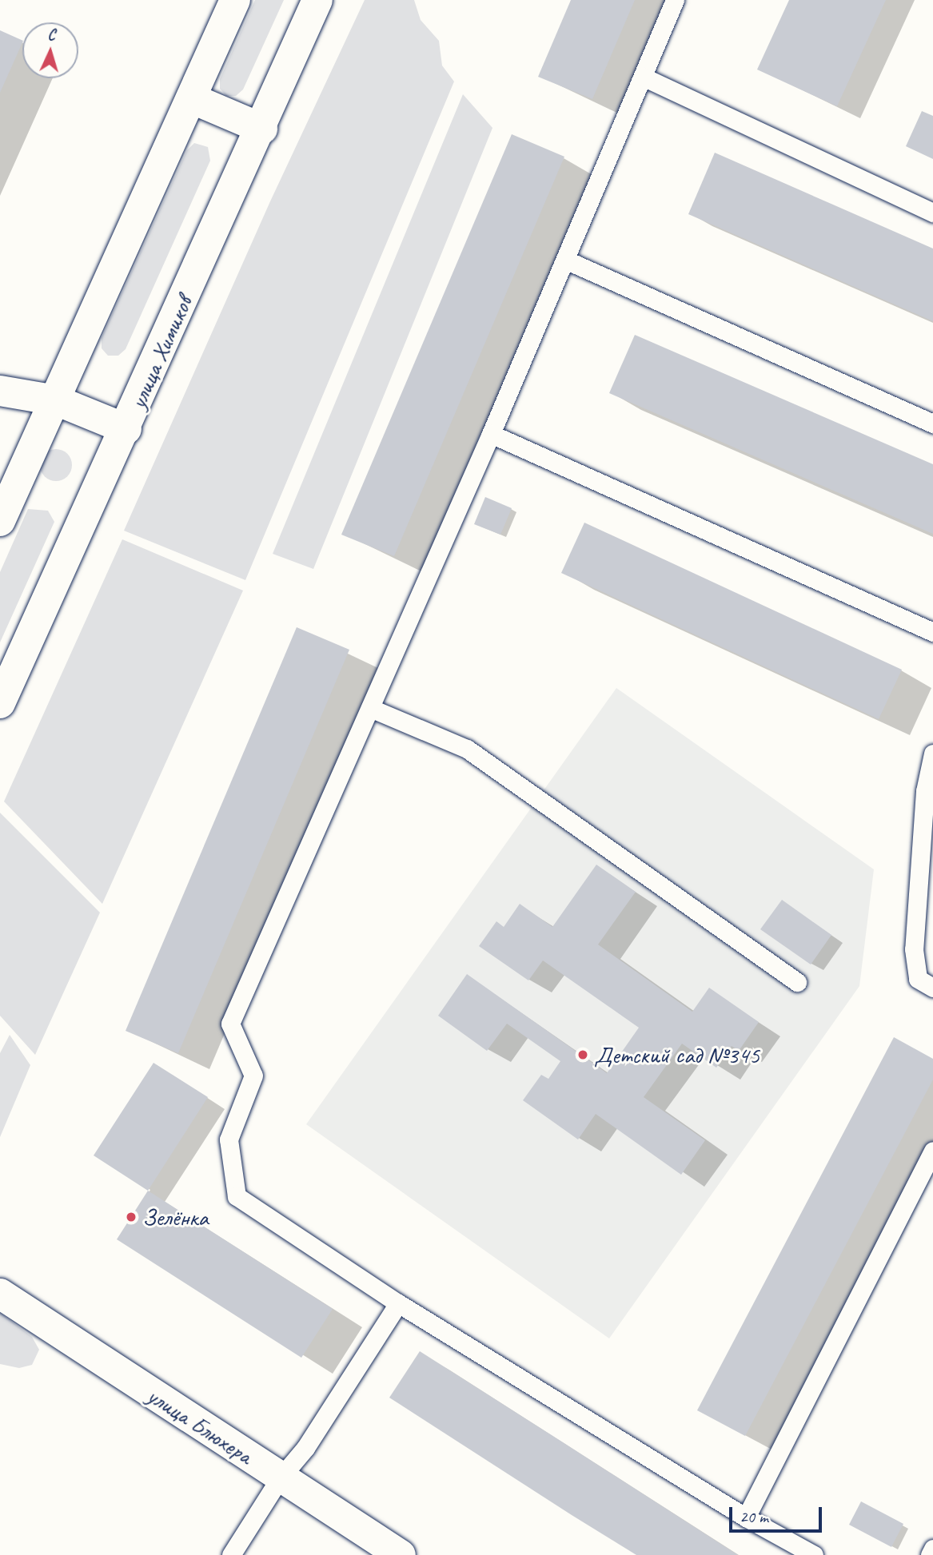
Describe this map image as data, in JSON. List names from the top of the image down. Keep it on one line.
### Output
{"streets":{"main road":["улица Химиков","улица Блюхера"]},"places":["Детский сад №345","Зелёнка"],"scale_bar":"20 m","north":"top"}
